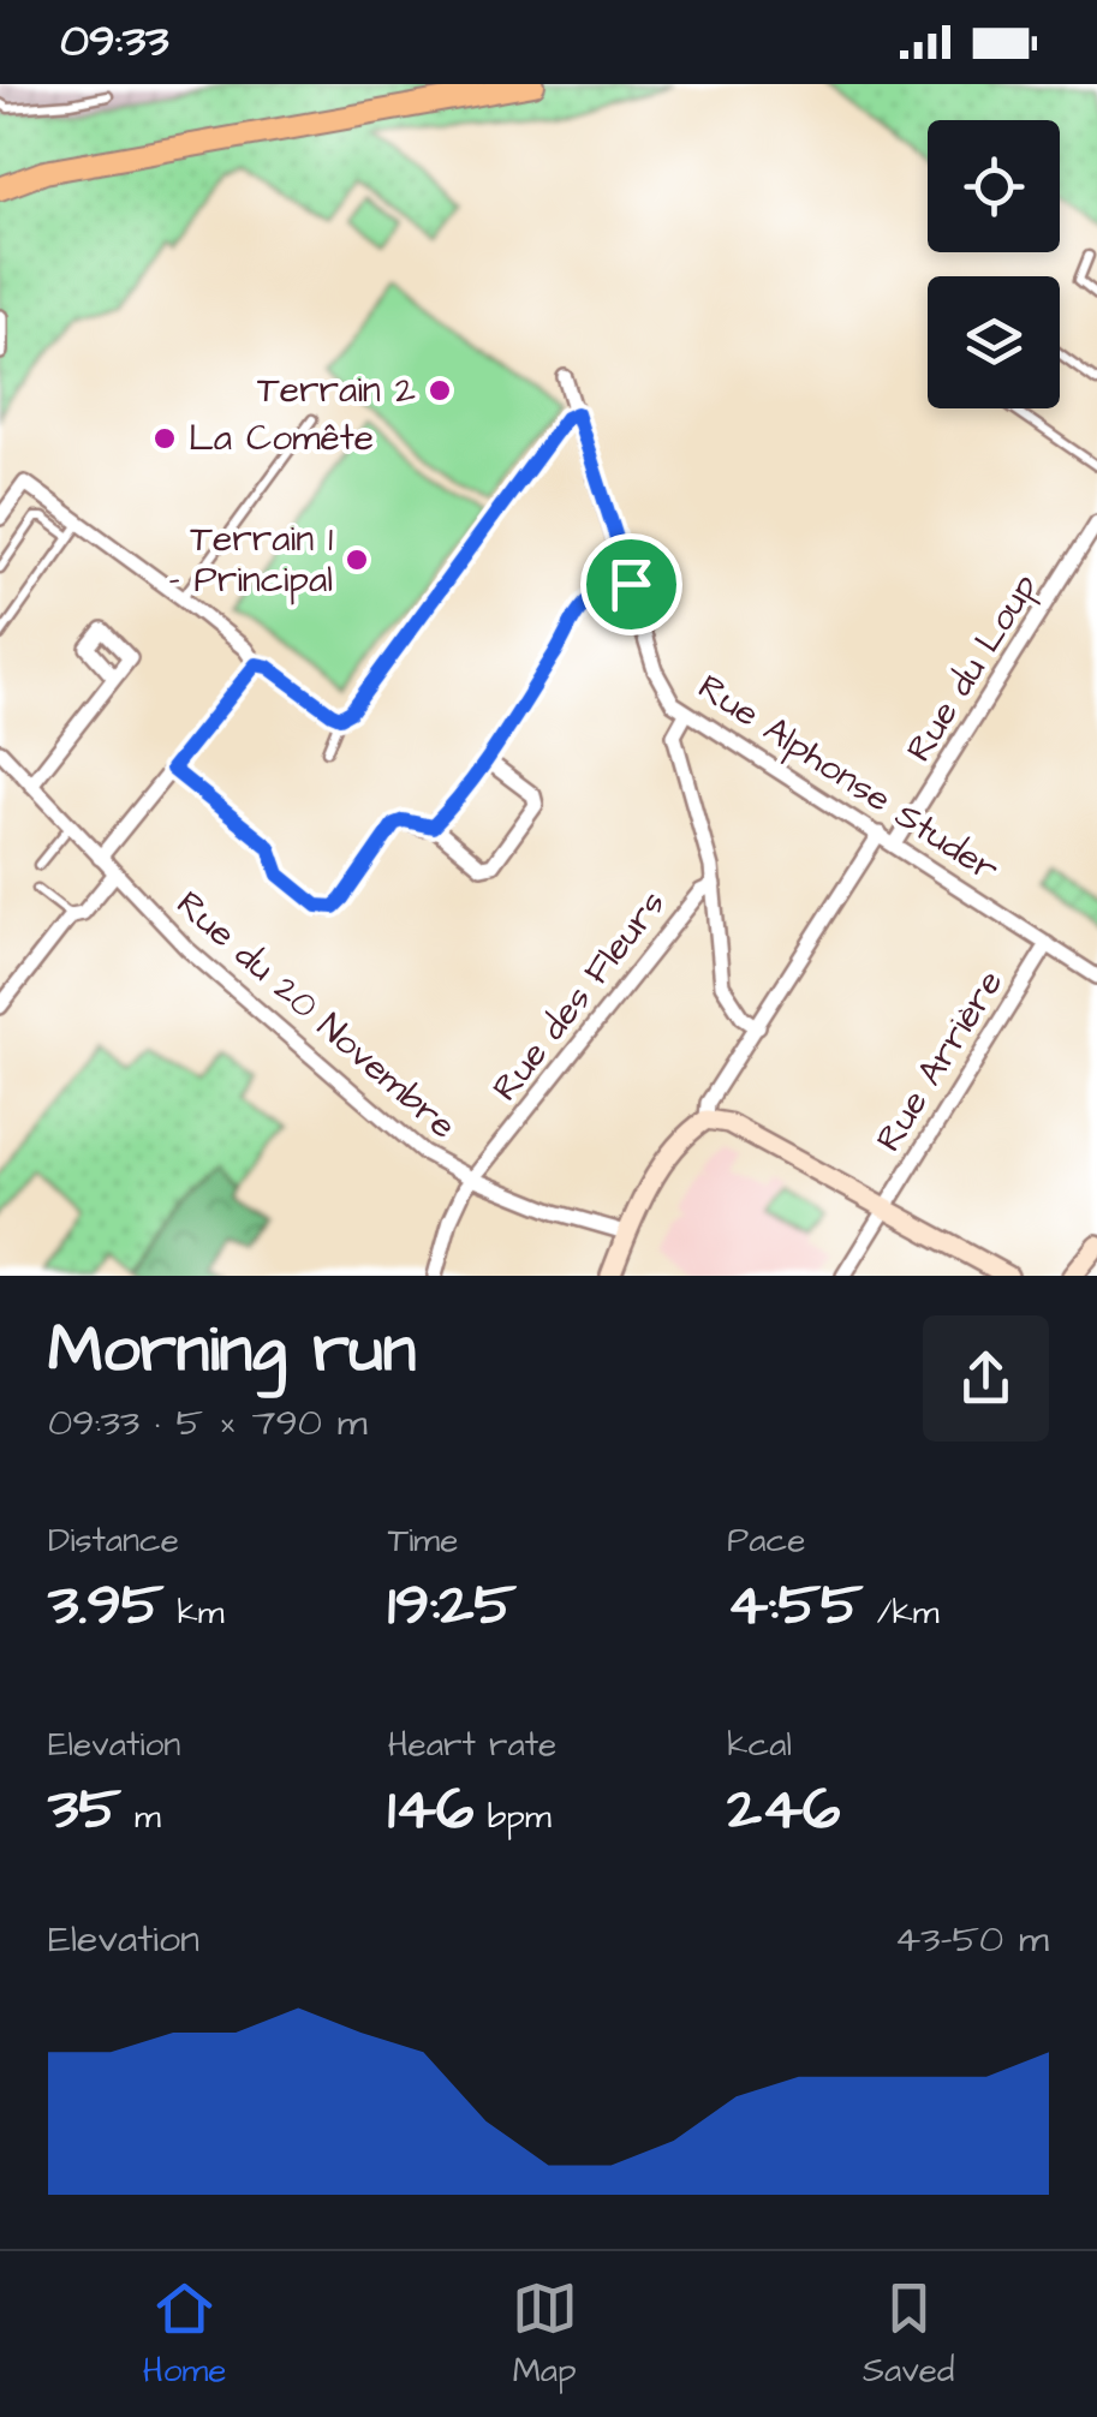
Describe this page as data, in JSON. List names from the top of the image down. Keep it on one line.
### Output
{"streets":{"street":["Rue du Loup","Rue Alphonse Studer","Rue des Fleurs","Rue du 20 Novembre","Rue Arrière"]},"crossings":[["Rue du Loup","Rue Alphonse Studer"],["Rue Alphonse Studer","Rue Arrière"],["Rue des Fleurs","Rue du 20 Novembre"]],"places":["Terrain 2","La Comête","Terrain 1 - Principal"],"page":{"status":"09:33","heading":["Morning run","09:33 · 5 × 790 m"],"stats":[["Distance","3.95 km"],["Time","19:25"],["Pace","4:55 /km"],["Elevation","35 m"],["Heart rate","146 bpm"],["kcal","246"]],"chart":["Elevation","43–50 m"],"tabs":["Home","Map","Saved"]}}
